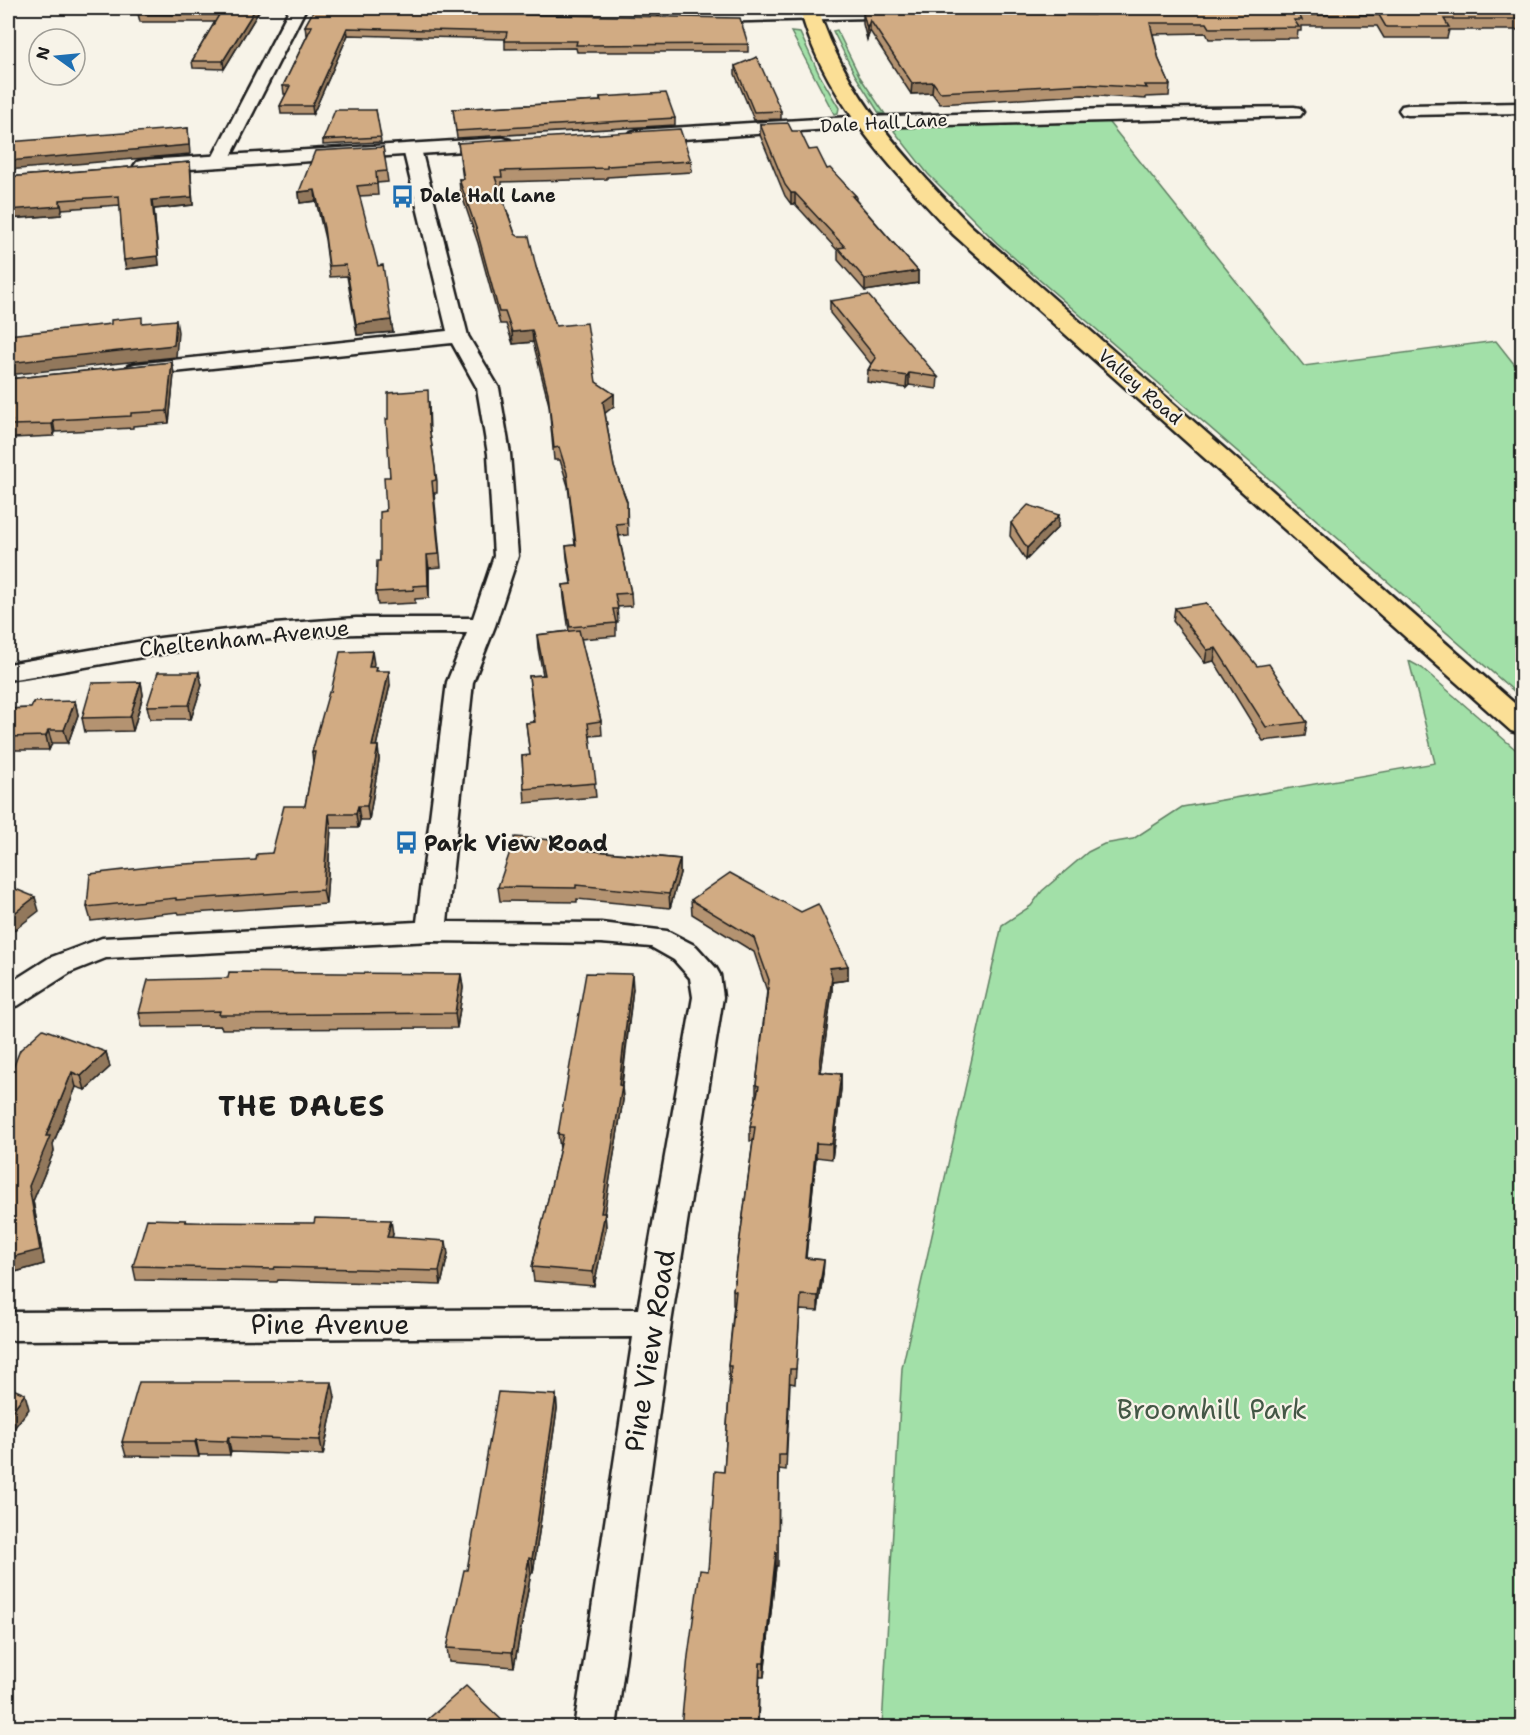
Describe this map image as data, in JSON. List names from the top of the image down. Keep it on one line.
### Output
{"streets":{"main road":["Valley Road"],"street":["Dale Hall Lane","Cheltenham Avenue","Pine Avenue","Pine View Road"]},"crossings":[["Dale Hall Lane","Valley Road"],["Pine Avenue","Pine View Road"]],"districts":["THE DALES"],"parks":["Broomhill Park"],"places":{"bus stop":["Dale Hall Lane","Park View Road"]},"north":"left"}
